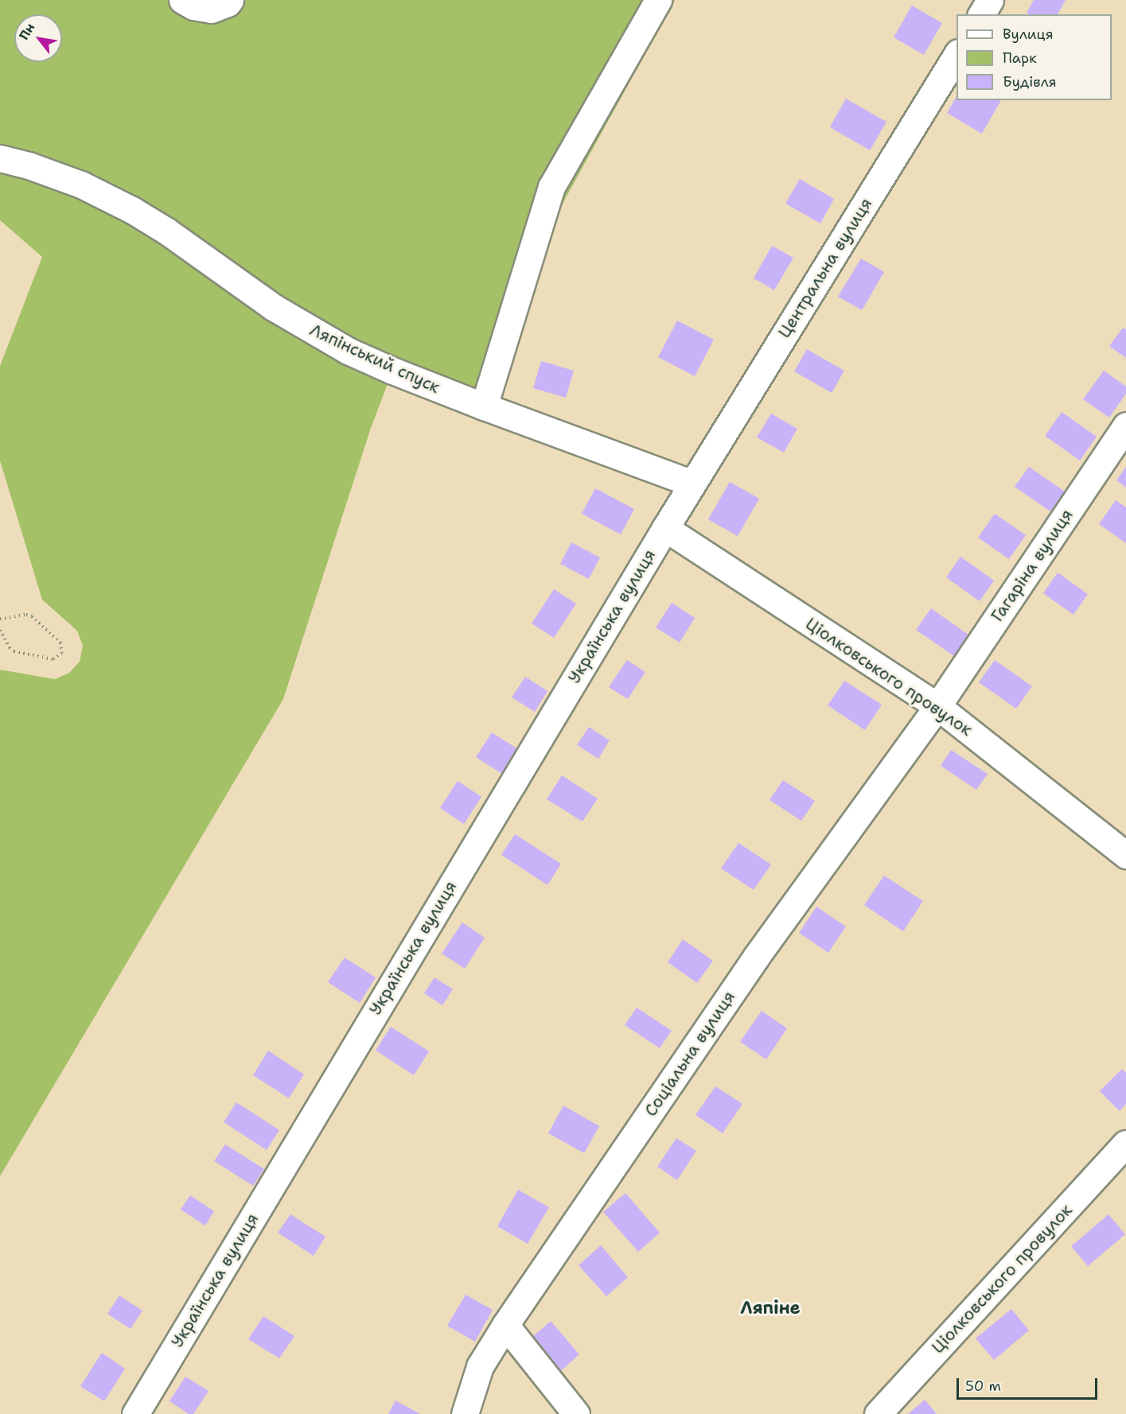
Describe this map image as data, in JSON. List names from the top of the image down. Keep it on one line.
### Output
{"streets":{"street":["Центральна вулиця","Ляпінський спуск","Гагаріна вулиця","Українська вулиця","Ціолковського провулок","Соціальна вулиця"]},"crossings":[["Центральна вулиця","Ляпінський спуск"],["Центральна вулиця","Українська вулиця"],["Ляпінський спуск","Українська вулиця"],["Гагаріна вулиця","Ціолковського провулок"],["Гагаріна вулиця","Соціальна вулиця"],["Українська вулиця","Ціолковського провулок"],["Ціолковського провулок","Соціальна вулиця"]],"districts":["Ляпіне"],"legend":["Вулиця","Парк","Будівля"],"scale_bar":"50 m","north":"top left"}
